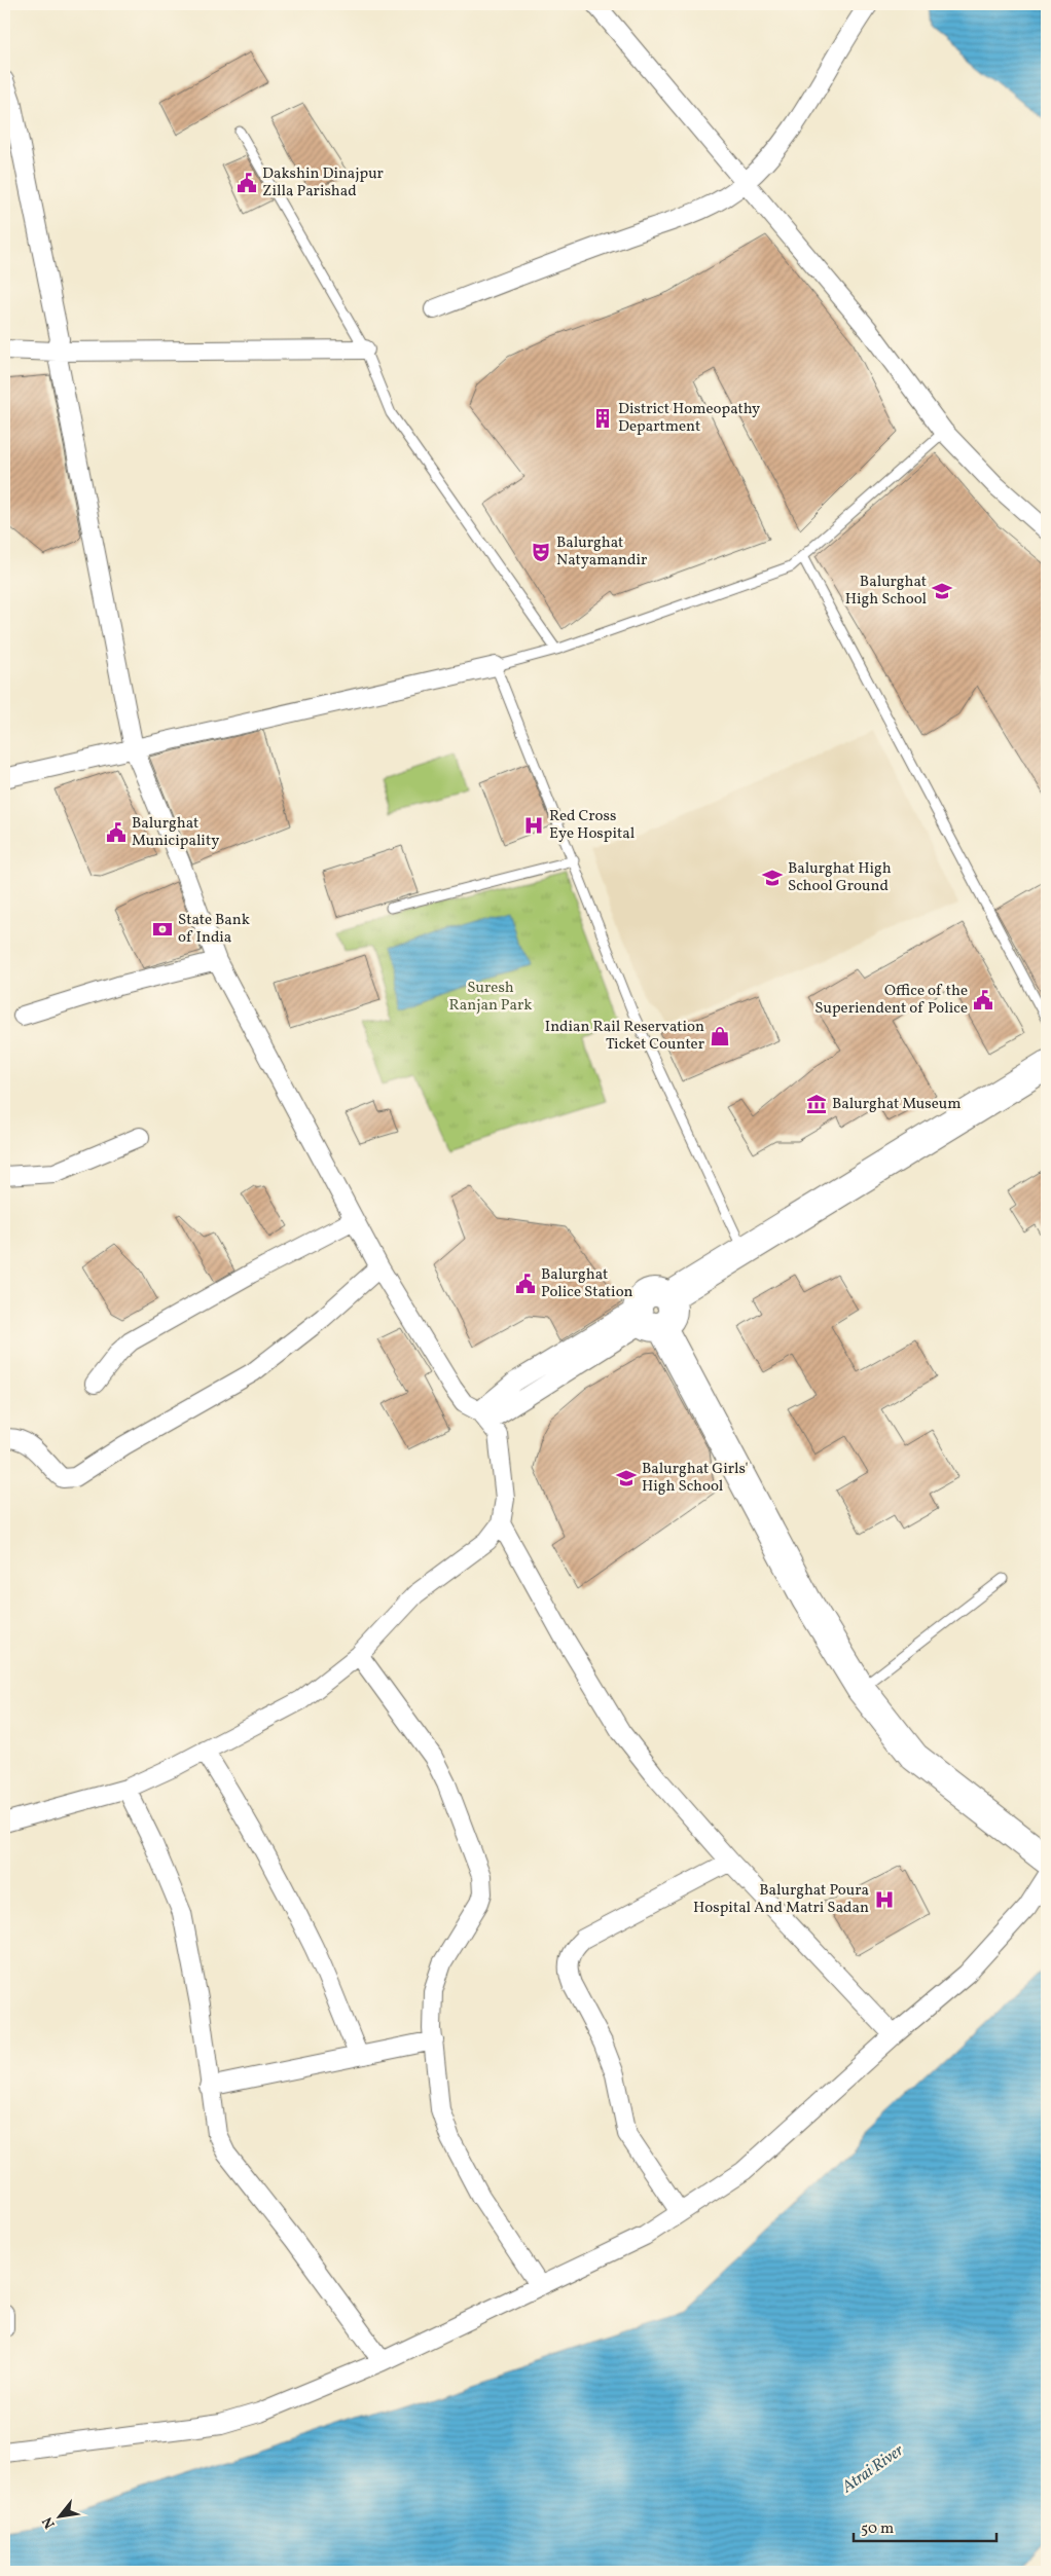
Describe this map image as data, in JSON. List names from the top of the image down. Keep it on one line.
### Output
{"water":["Atrai River"],"parks":["Suresh Ranjan Park"],"places":{"public building":["Dakshin Dinajpur Zilla Parishad","Balurghat Municipality","Office of the Superiendent of Police","Balurghat Police Station"],"building":["District Homeopathy Department"],"theatre":["Balurghat Natyamandir"],"school or university":["Balurghat High School","Balurghat High School Ground","Balurghat Girls' High School"],"hospital":["Red Cross Eye Hospital","Balurghat Poura Hospital And Matri Sadan"],"bank":["State Bank of India"],"shop":["Indian Rail Reservation Ticket Counter"],"museum":["Balurghat Museum"]},"scale_bar":"50 m","north":"bottom left"}
